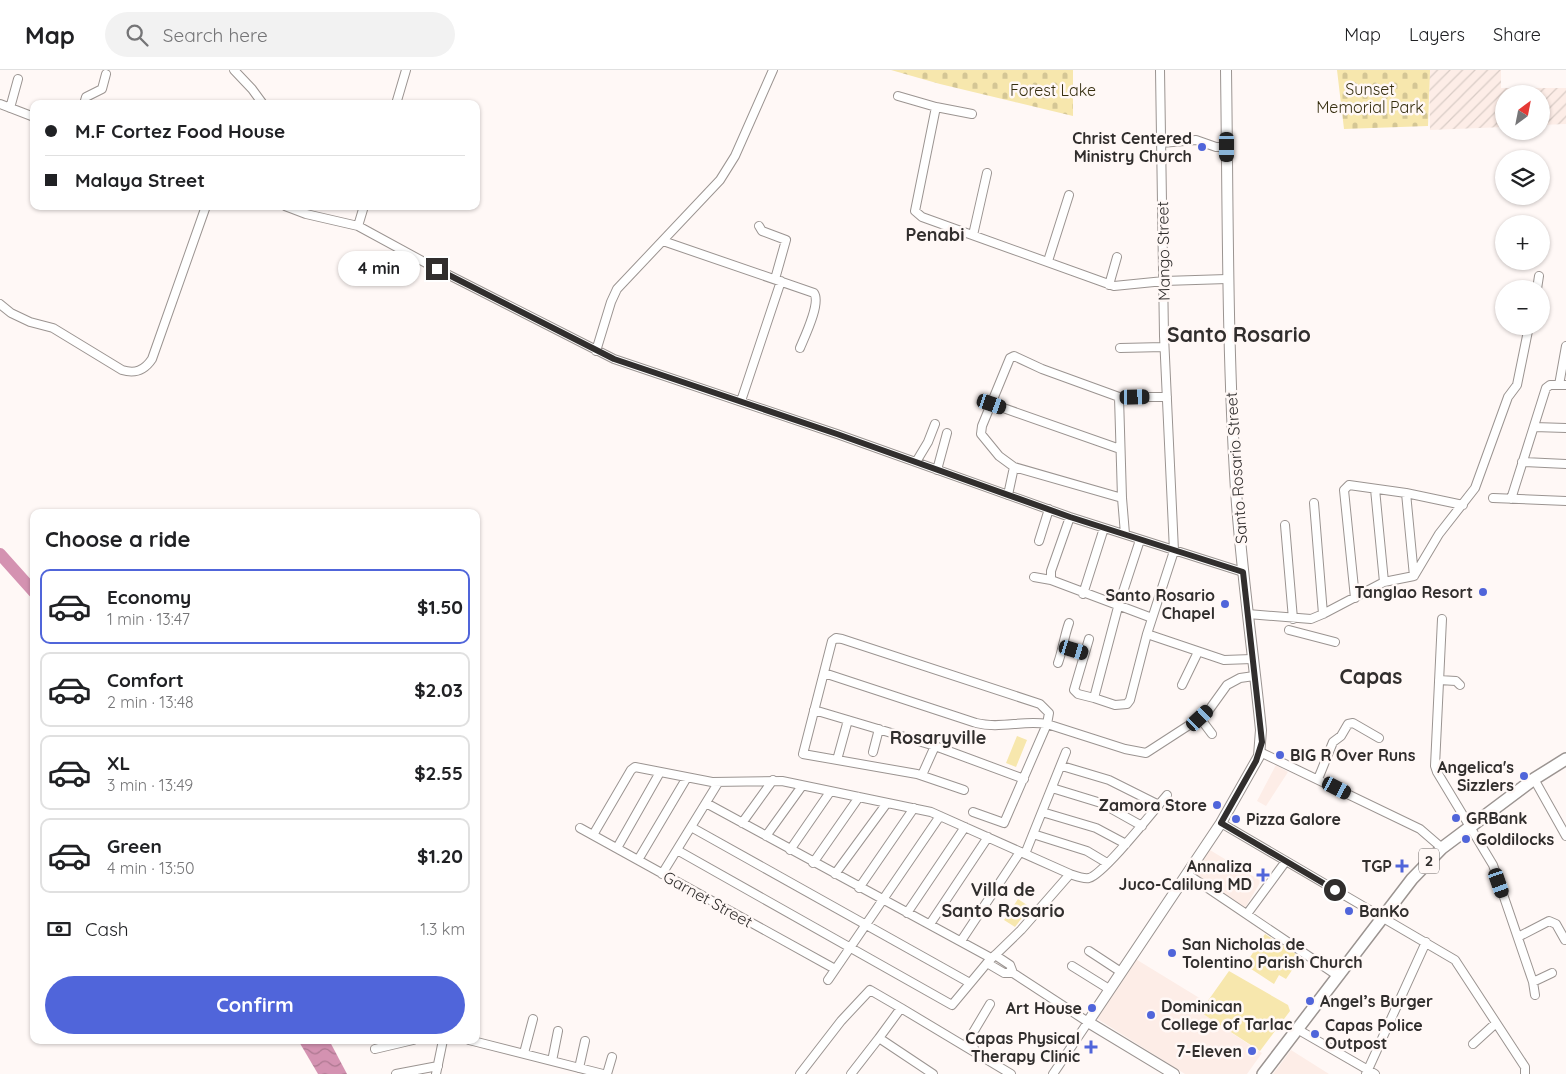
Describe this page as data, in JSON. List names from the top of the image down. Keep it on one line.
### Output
{"streets":{"highway":["2"],"main road":["Santo Rosario Street"],"street":["Mango Street","Garnet Street"]},"districts":["Penabi","Santo Rosario","Capas","Rosaryville","Villa de Santo Rosario"],"parks":["Sunset Memorial Park","Forest Lake"],"places":{"other":["Christ Centered Ministry Church","Tanglao Resort","Santo Rosario Chapel","BIG R Over Runs","Angelica's Sizzlers","Zamora Store","GRBank","Pizza Galore","Goldilocks","BanKo","San Nicholas de Tolentino Parish Church","Angel’s Burger","Art House","Dominican College of Tarlac","Capas Police Outpost","7-Eleven"],"health":["TGP","Annaliza Juco-Calilung MD","Capas Physical Therapy Clinic"]},"north":"top right","page":{"header":"Map","search":"Search here","nav":["Map","Layers","Share"],"map_buttons":["+","−"],"banner":["M.F Cortez Food House","Malaya Street"],"bubble":"4 min","heading":"Choose a ride","list":[{"name":"Economy","note":"1 min · 13:47","value":"$1.50"},{"name":"Comfort","note":"2 min · 13:48","value":"$2.03"},{"name":"XL","note":"3 min · 13:49","value":"$2.55"},{"name":"Green","note":"4 min · 13:50","value":"$1.20"}],"pay":["Cash","1.3 km"],"buttons":"Confirm"}}
